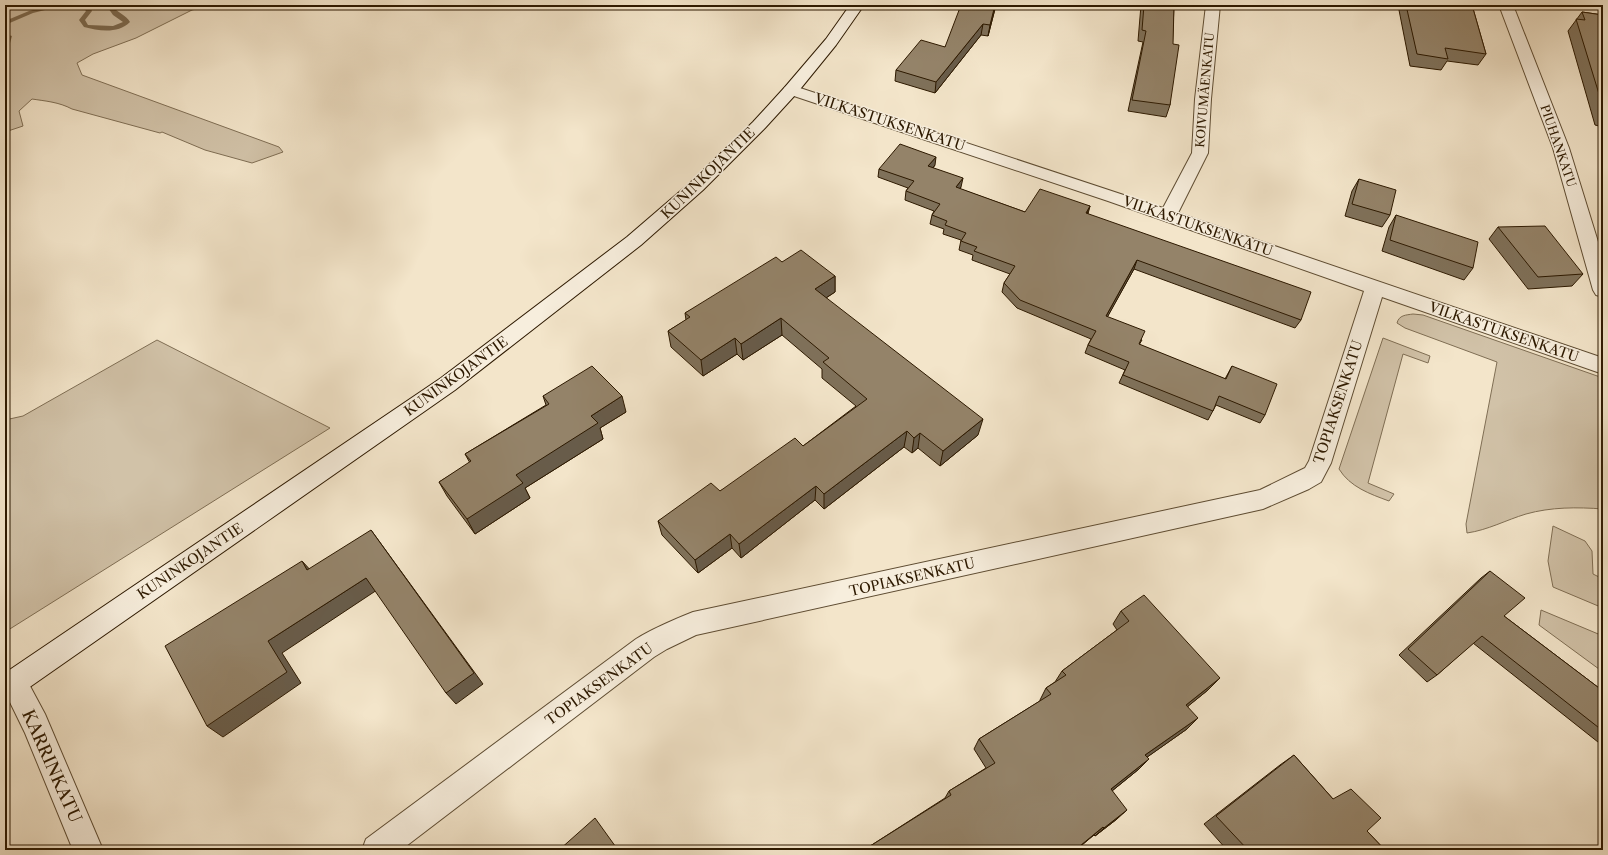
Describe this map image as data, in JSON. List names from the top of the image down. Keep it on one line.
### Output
{"streets":{"street":["KOIVUMÄENKATU","VILKASTUKSENKATU","PIUHANKATU","KUNINKOJANTIE","TOPIAKSENKATU","KARRINKATU"]},"crossings":[["KOIVUMÄENKATU","VILKASTUKSENKATU"],["VILKASTUKSENKATU","KUNINKOJANTIE"],["VILKASTUKSENKATU","TOPIAKSENKATU"],["KUNINKOJANTIE","KARRINKATU"]]}
